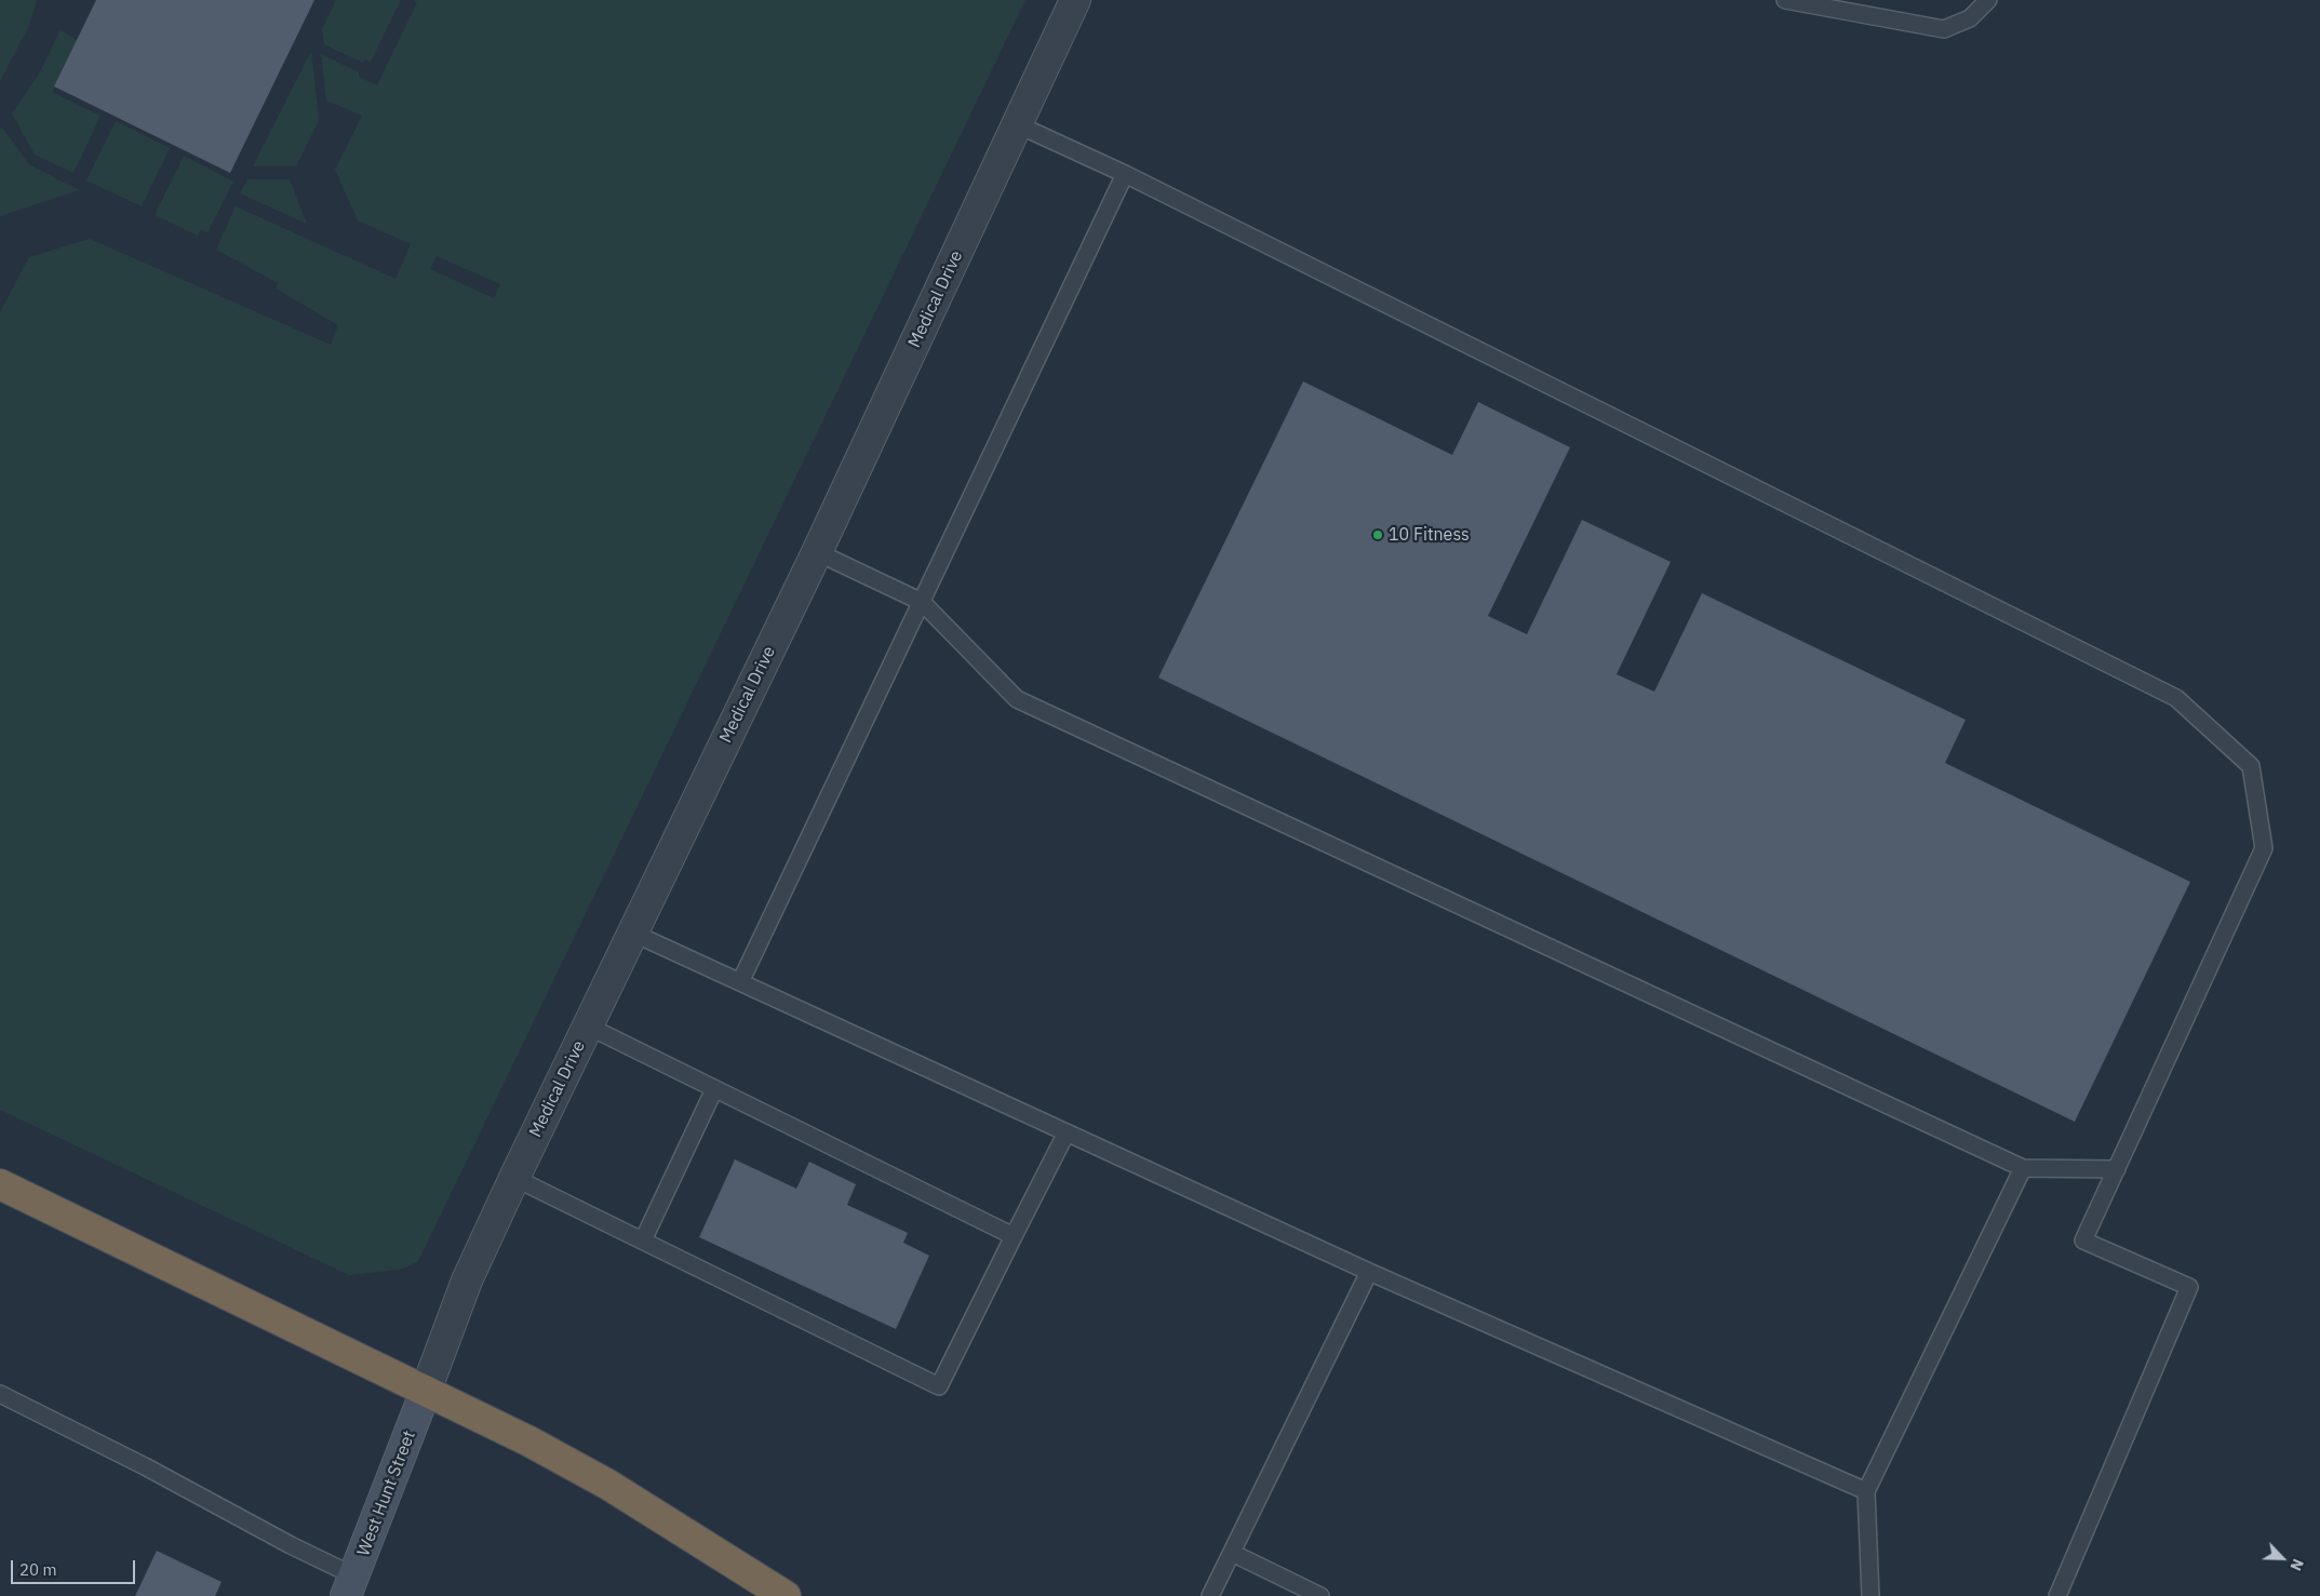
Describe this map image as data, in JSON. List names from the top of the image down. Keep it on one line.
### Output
{"streets":{"street":["Medical Drive","West Hunt Street"]},"crossings":[["Medical Drive","West Hunt Street"]],"places":["10 Fitness"],"scale_bar":"20 m","north":"bottom right"}
